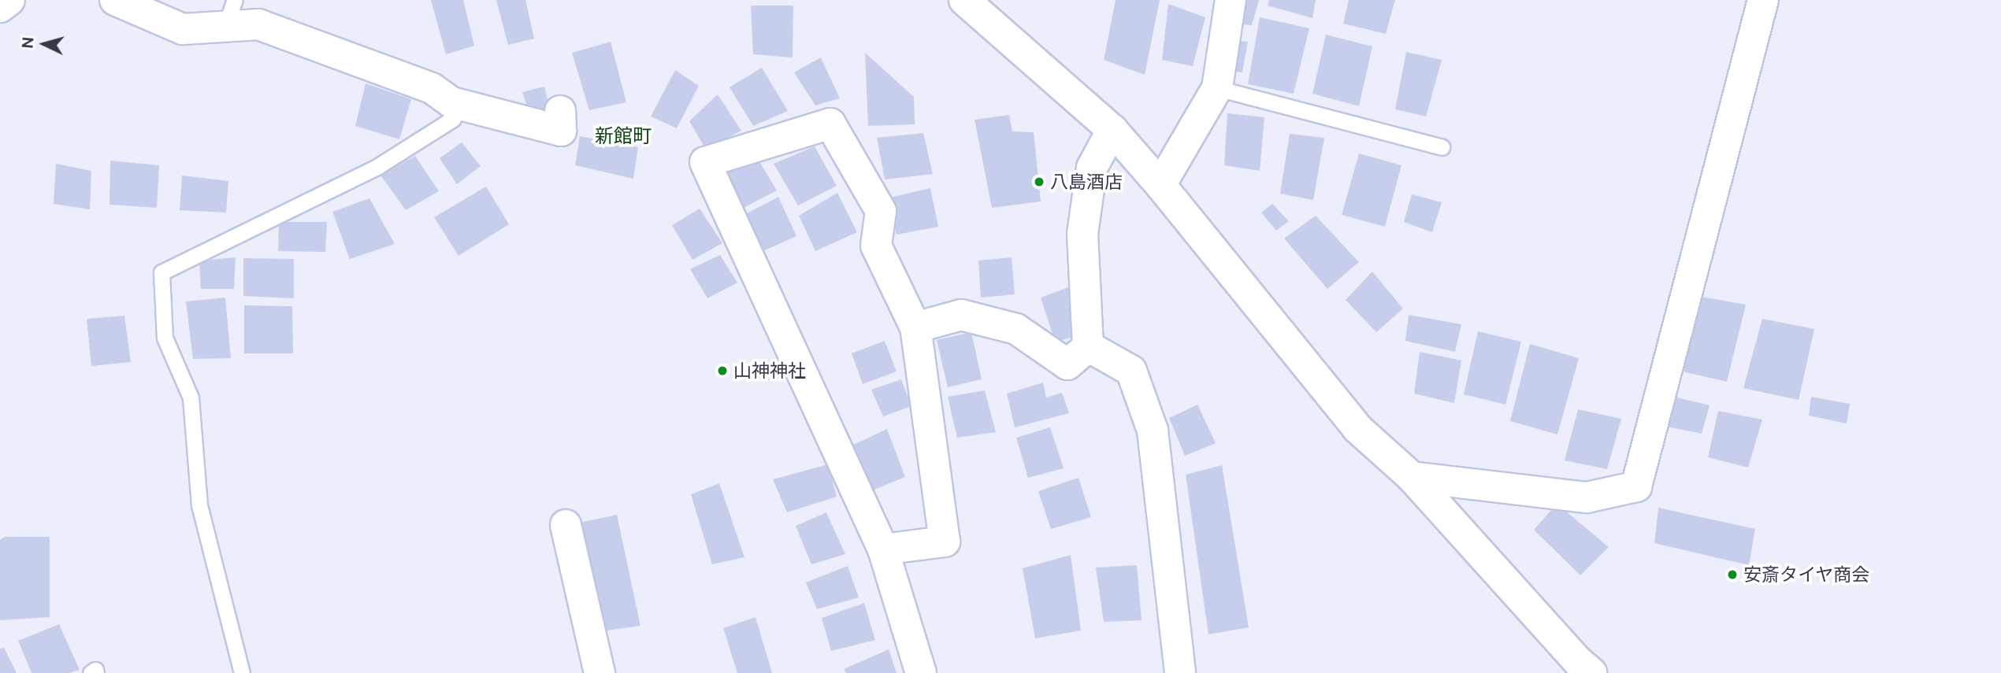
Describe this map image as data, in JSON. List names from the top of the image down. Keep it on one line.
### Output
{"districts":["新館町"],"places":["八島酒店","山神神社","安斎タイヤ商会"],"north":"left"}
